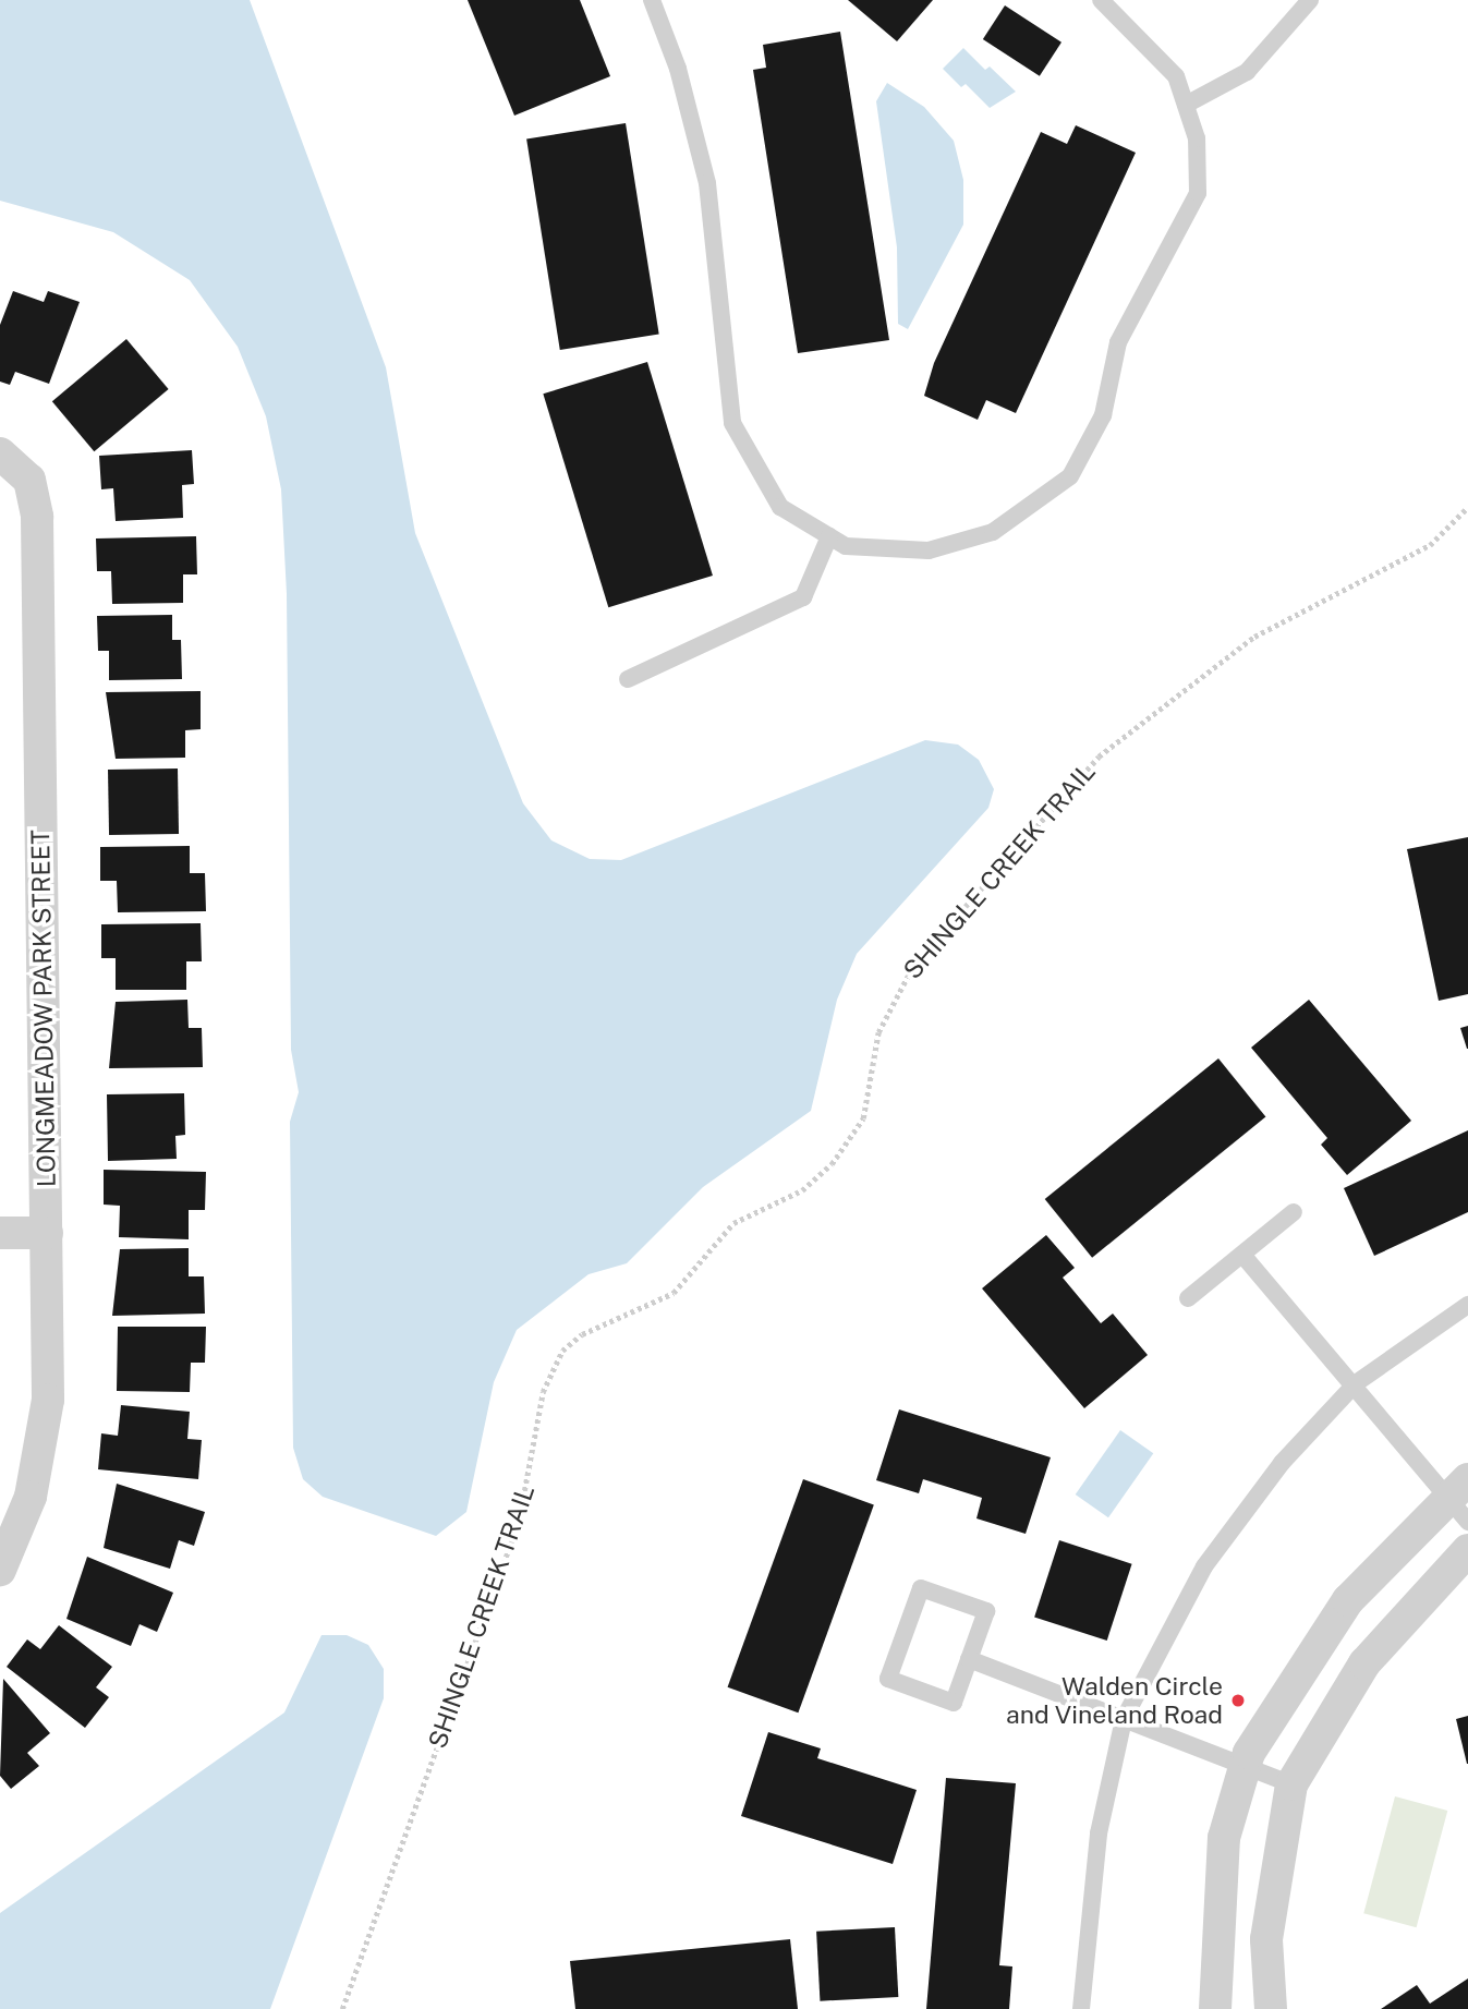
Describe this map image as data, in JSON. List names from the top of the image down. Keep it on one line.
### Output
{"streets":{"street":["LONGMEADOW PARK STREET"],"path":["SHINGLE CREEK TRAIL"]},"places":["Walden Circle and Vineland Road"]}
